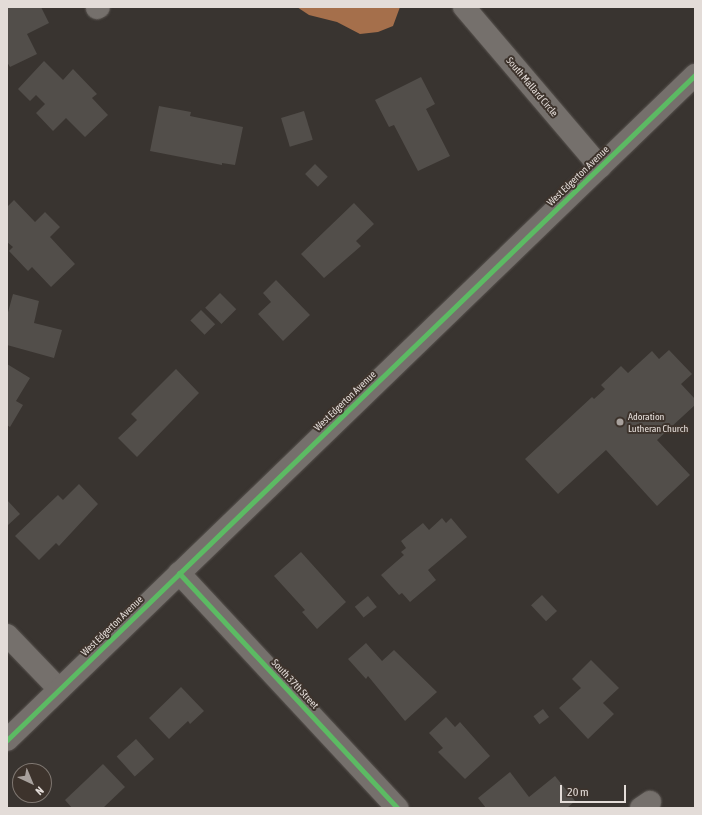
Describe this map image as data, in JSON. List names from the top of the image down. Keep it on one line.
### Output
{"streets":{"street":["South Mallard Circle","West Edgerton Avenue","South 37th Street"]},"crossings":[["South Mallard Circle","West Edgerton Avenue"],["West Edgerton Avenue","South 37th Street"]],"places":["Adoration Lutheran Church"],"scale_bar":"20 m","north":"bottom right"}
